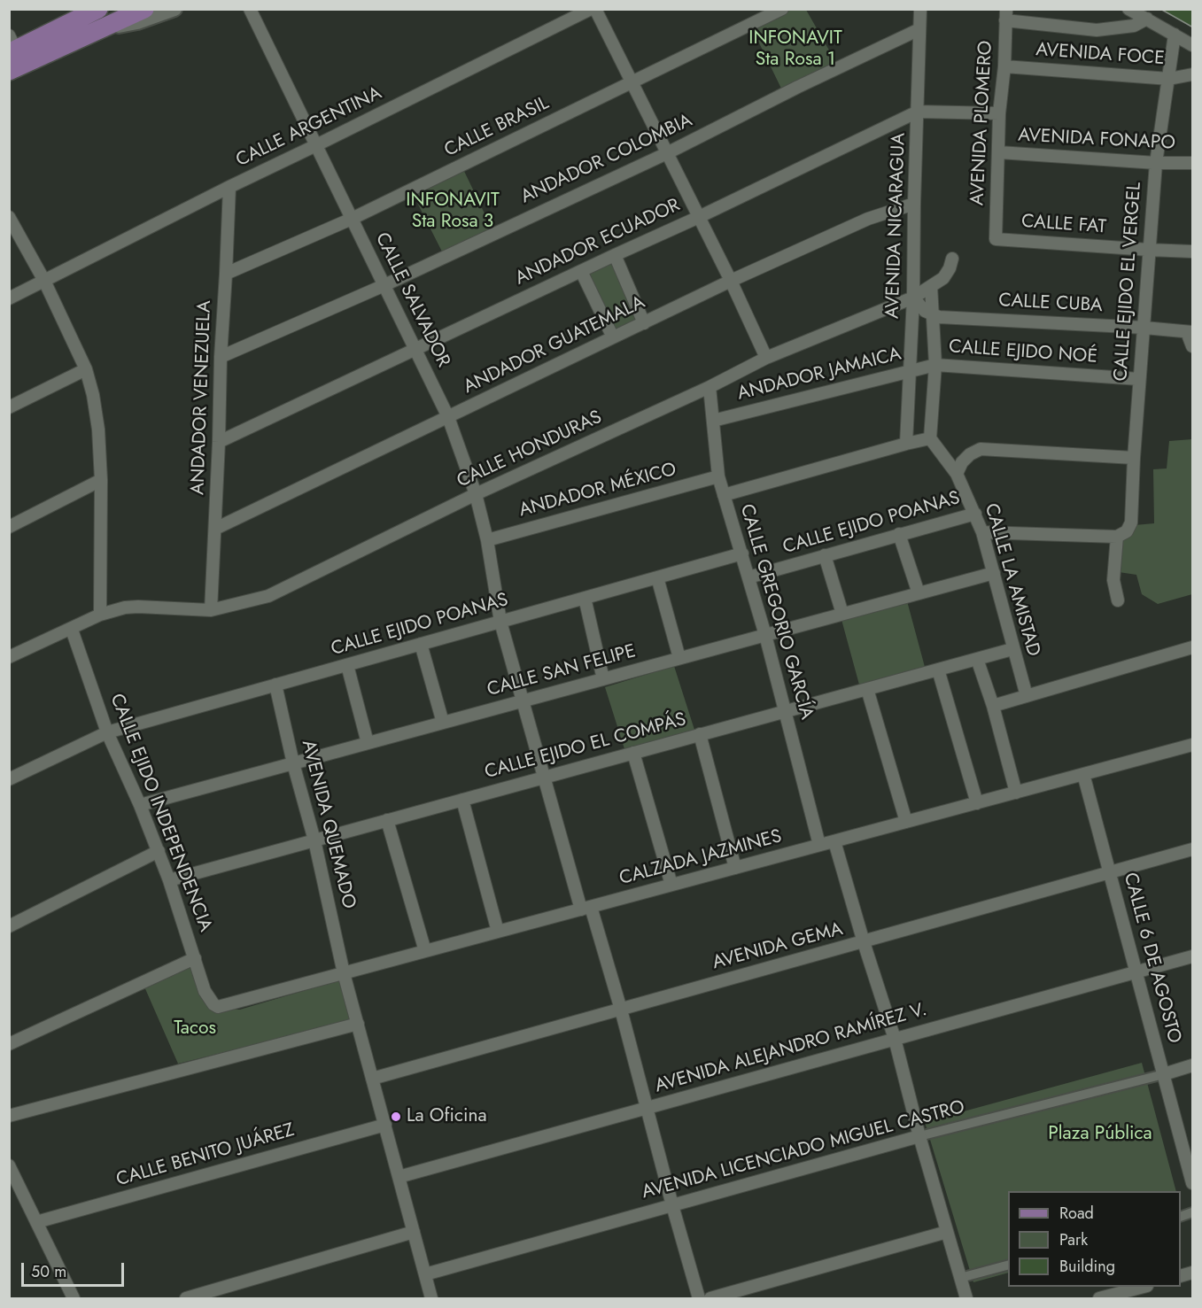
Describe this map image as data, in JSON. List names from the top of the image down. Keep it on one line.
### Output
{"streets":{"street":["AVENIDA FOCE","AVENIDA PLOMERO","CALLE ARGENTINA","CALLE BRASIL","AVENIDA FONAPO","ANDADOR COLOMBIA","CALLE FAT","AVENIDA NICARAGUA","ANDADOR ECUADOR","CALLE EJIDO EL VERGEL","CALLE SALVADOR","CALLE CUBA","ANDADOR GUATEMALA","CALLE EJIDO NOÉ","ANDADOR JAMAICA","ANDADOR VENEZUELA","CALLE HONDURAS","ANDADOR MÉXICO","CALLE EJIDO POANAS","CALLE LA AMISTAD","CALLE GREGORIO GARCÍA","CALLE SAN FELIPE","CALLE EJIDO EL COMPÁS","CALLE EJIDO INDEPENDENCIA","AVENIDA QUEMADO","CALZADA JAZMINES","AVENIDA GEMA","CALLE 6 DE AGOSTO","AVENIDA ALEJANDRO RAMÍREZ V.","AVENIDA LICENCIADO MIGUEL CASTRO","CALLE BENITO JUÁREZ"]},"crossings":[["AVENIDA FOCE","AVENIDA PLOMERO"],["AVENIDA FOCE","CALLE EJIDO EL VERGEL"],["AVENIDA PLOMERO","AVENIDA FONAPO"],["AVENIDA PLOMERO","CALLE FAT"],["AVENIDA PLOMERO","ANDADOR ECUADOR"],["CALLE ARGENTINA","CALLE SALVADOR"],["CALLE ARGENTINA","ANDADOR VENEZUELA"],["CALLE BRASIL","CALLE SALVADOR"],["CALLE BRASIL","ANDADOR VENEZUELA"],["AVENIDA FONAPO","CALLE EJIDO EL VERGEL"],["ANDADOR COLOMBIA","AVENIDA NICARAGUA"],["ANDADOR COLOMBIA","CALLE SALVADOR"],["ANDADOR COLOMBIA","ANDADOR VENEZUELA"],["CALLE FAT","CALLE EJIDO EL VERGEL"],["AVENIDA NICARAGUA","ANDADOR ECUADOR"],["AVENIDA NICARAGUA","ANDADOR GUATEMALA"],["AVENIDA NICARAGUA","ANDADOR JAMAICA"],["AVENIDA NICARAGUA","CALLE HONDURAS"],["ANDADOR ECUADOR","CALLE SALVADOR"],["ANDADOR ECUADOR","ANDADOR VENEZUELA"],["CALLE EJIDO EL VERGEL","CALLE CUBA"],["CALLE EJIDO EL VERGEL","CALLE EJIDO NOÉ"],["CALLE SALVADOR","ANDADOR GUATEMALA"],["CALLE SALVADOR","CALLE HONDURAS"],["CALLE SALVADOR","ANDADOR MÉXICO"],["CALLE SALVADOR","CALLE EJIDO POANAS"],["CALLE SALVADOR","CALLE SAN FELIPE"],["CALLE SALVADOR","CALLE EJIDO EL COMPÁS"],["CALLE SALVADOR","CALZADA JAZMINES"],["CALLE SALVADOR","AVENIDA GEMA"],["CALLE SALVADOR","AVENIDA ALEJANDRO RAMÍREZ V."],["CALLE SALVADOR","AVENIDA LICENCIADO MIGUEL CASTRO"],["ANDADOR GUATEMALA","ANDADOR VENEZUELA"],["CALLE EJIDO NOÉ","ANDADOR JAMAICA"],["ANDADOR JAMAICA","CALLE GREGORIO GARCÍA"],["ANDADOR VENEZUELA","CALLE HONDURAS"],["CALLE HONDURAS","CALLE GREGORIO GARCÍA"],["CALLE HONDURAS","CALLE EJIDO INDEPENDENCIA"],["ANDADOR MÉXICO","CALLE GREGORIO GARCÍA"],["CALLE EJIDO POANAS","CALLE LA AMISTAD"],["CALLE EJIDO POANAS","CALLE GREGORIO GARCÍA"],["CALLE EJIDO POANAS","CALLE EJIDO INDEPENDENCIA"],["CALLE EJIDO POANAS","AVENIDA QUEMADO"],["CALLE LA AMISTAD","CALLE SAN FELIPE"],["CALLE LA AMISTAD","CALLE EJIDO EL COMPÁS"],["CALLE GREGORIO GARCÍA","CALLE SAN FELIPE"],["CALLE GREGORIO GARCÍA","CALLE EJIDO EL COMPÁS"],["CALLE GREGORIO GARCÍA","CALZADA JAZMINES"],["CALLE SAN FELIPE","CALLE EJIDO INDEPENDENCIA"],["CALLE SAN FELIPE","AVENIDA QUEMADO"],["CALLE EJIDO EL COMPÁS","CALLE EJIDO INDEPENDENCIA"],["CALLE EJIDO EL COMPÁS","AVENIDA QUEMADO"],["CALLE EJIDO INDEPENDENCIA","CALZADA JAZMINES"],["AVENIDA QUEMADO","CALZADA JAZMINES"],["AVENIDA QUEMADO","AVENIDA GEMA"],["AVENIDA QUEMADO","AVENIDA ALEJANDRO RAMÍREZ V."],["AVENIDA QUEMADO","AVENIDA LICENCIADO MIGUEL CASTRO"],["AVENIDA QUEMADO","CALLE BENITO JUÁREZ"],["CALZADA JAZMINES","CALLE 6 DE AGOSTO"],["AVENIDA GEMA","CALLE 6 DE AGOSTO"],["CALLE 6 DE AGOSTO","AVENIDA ALEJANDRO RAMÍREZ V."],["CALLE 6 DE AGOSTO","AVENIDA LICENCIADO MIGUEL CASTRO"]],"parks":["INFONAVIT Sta Rosa 1","INFONAVIT Sta Rosa 3","Tacos","Plaza Pública"],"places":["La Oficina"],"legend":["Road","Park","Building"],"scale_bar":"50 m"}
